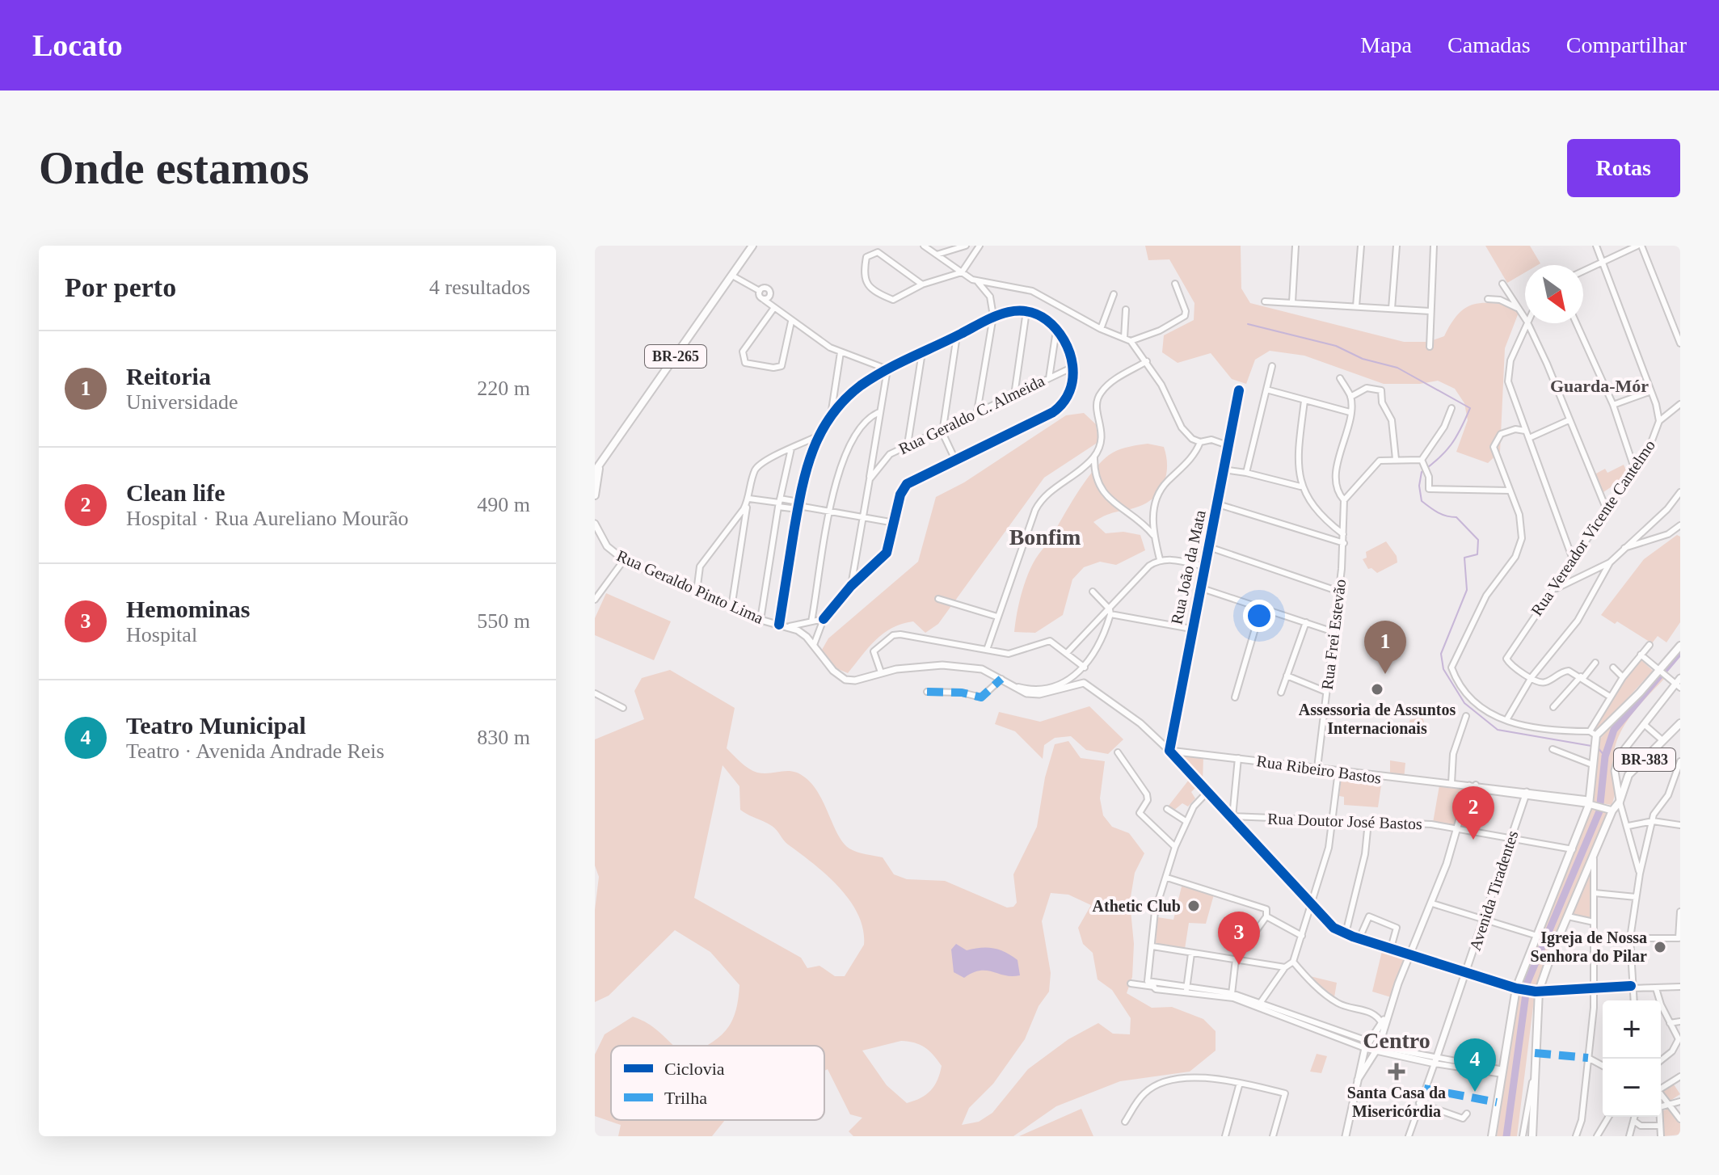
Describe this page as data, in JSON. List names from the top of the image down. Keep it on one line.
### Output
{"streets":{"highway":["BR-265","BR-383"],"main road":["Rua Geraldo Pinto Lima","Rua Ribeiro Bastos","Avenida Tiradentes"],"street":["Rua Geraldo C. Almeida","Rua Vereador Vicente Cantelmo","Rua João da Mata","Rua Frei Estevão","Rua Doutor José Bastos"]},"crossings":[["Rua João da Mata","Rua Ribeiro Bastos"],["Rua Frei Estevão","Rua Ribeiro Bastos"],["BR-383","Rua Ribeiro Bastos"],["BR-383","Rua Doutor José Bastos"],["Rua Ribeiro Bastos","Avenida Tiradentes"],["Rua Doutor José Bastos","Avenida Tiradentes"]],"districts":["Guarda-Mór","Bonfim","Centro"],"places":{"other":["Assessoria de Assuntos Internacionais","Athetic Club","Igreja de Nossa Senhora do Pilar"],"health":["Santa Casa da Misericórdia"]},"legend":["Ciclovia","Trilha"],"north":"bottom right","page":{"header":"Locato","nav":["Mapa","Camadas","Compartilhar"],"buttons":"Rotas","title":"Onde estamos","heading":["Por perto","4 resultados"],"list":[{"mark":"1","name":"Reitoria","note":"Universidade","value":"220 m"},{"mark":"2","name":"Clean life","note":"Hospital · Rua Aureliano Mourão","value":"490 m"},{"mark":"3","name":"Hemominas","note":"Hospital","value":"550 m"},{"mark":"4","name":"Teatro Municipal","note":"Teatro · Avenida Andrade Reis","value":"830 m"}],"pins":["1","2","3","4"],"map_buttons":["+","−"]}}
